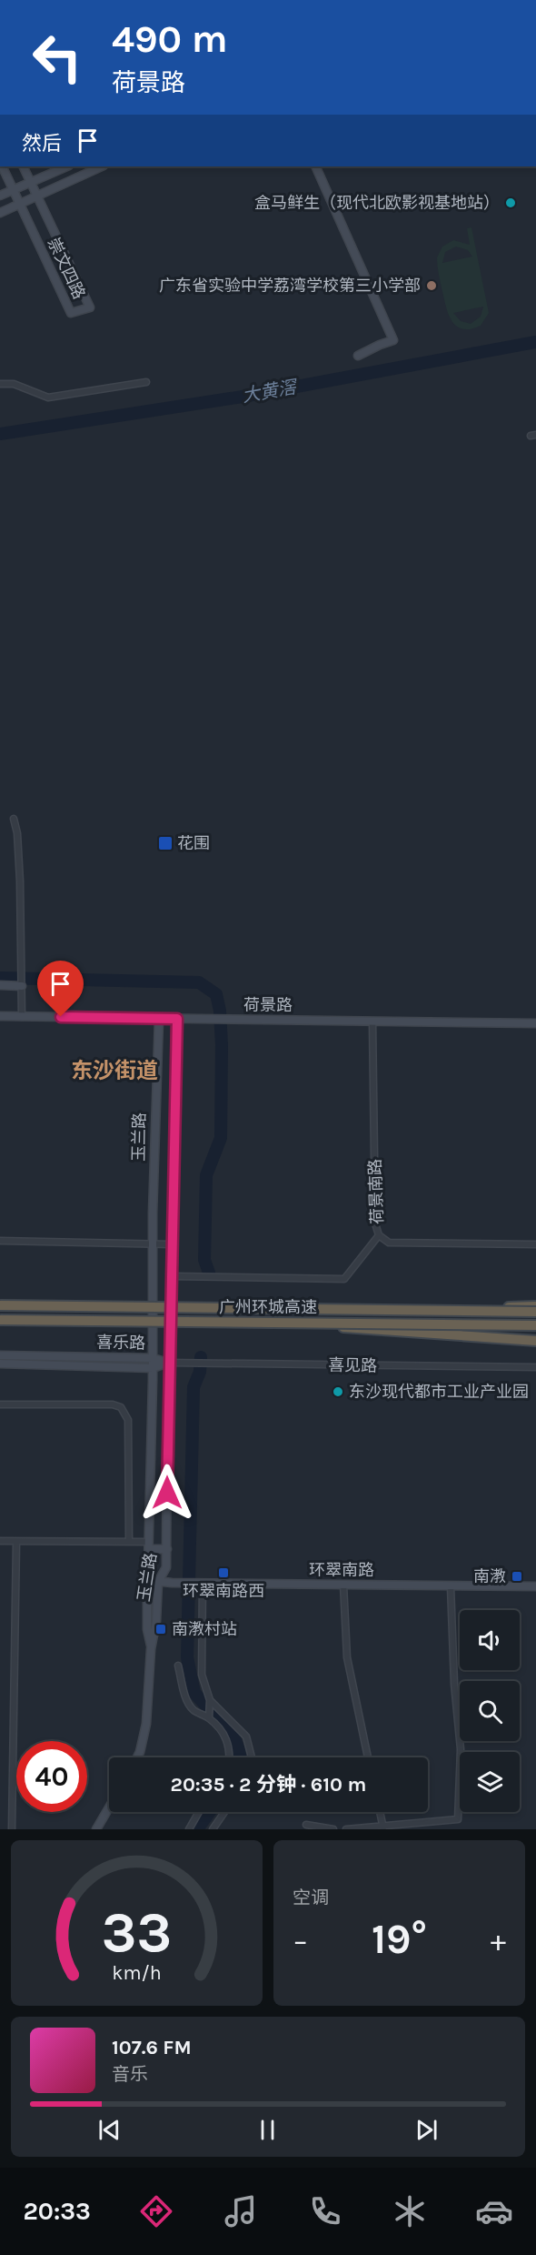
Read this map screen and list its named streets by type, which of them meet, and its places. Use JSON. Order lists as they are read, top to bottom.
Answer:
{
  "streets": {
    "highway": ["广州环城高速"],
    "street": [
      "崇文四路",
      "荷景路",
      "玉兰路",
      "荷景南路",
      "喜乐路",
      "喜见路",
      "环翠南路"
    ]
  },
  "crossings": [
    ["荷景路", "玉兰路"],
    ["荷景路", "荷景南路"],
    ["玉兰路", "喜乐路"],
    ["玉兰路", "喜见路"],
    ["玉兰路", "环翠南路"],
    ["喜乐路", "喜见路"]
  ],
  "districts": ["东沙街道"],
  "water": ["大黄滘"],
  "places": {
    "other": ["盒马鲜生（现代北欧影视基地站）", "广东省实验中学荔湾学校第三小学部", "东沙现代都市工业产业园"],
    "transit": [
      "花围",
      "环翠南路西",
      "南漖",
      "南漖村站"
    ]
  },
  "page": {
    "turn": ["490 m", "荷景路"],
    "then": "然后",
    "limit": "40",
    "trip": "20:35 · 2 分钟 · 610 m",
    "tile": "空调",
    "heat": ["−", "19°", "+"],
    "song": ["107.6 FM", "音乐"],
    "tabs": "20:33",
    "gauge": ["33", "km/h"]
  }
}
